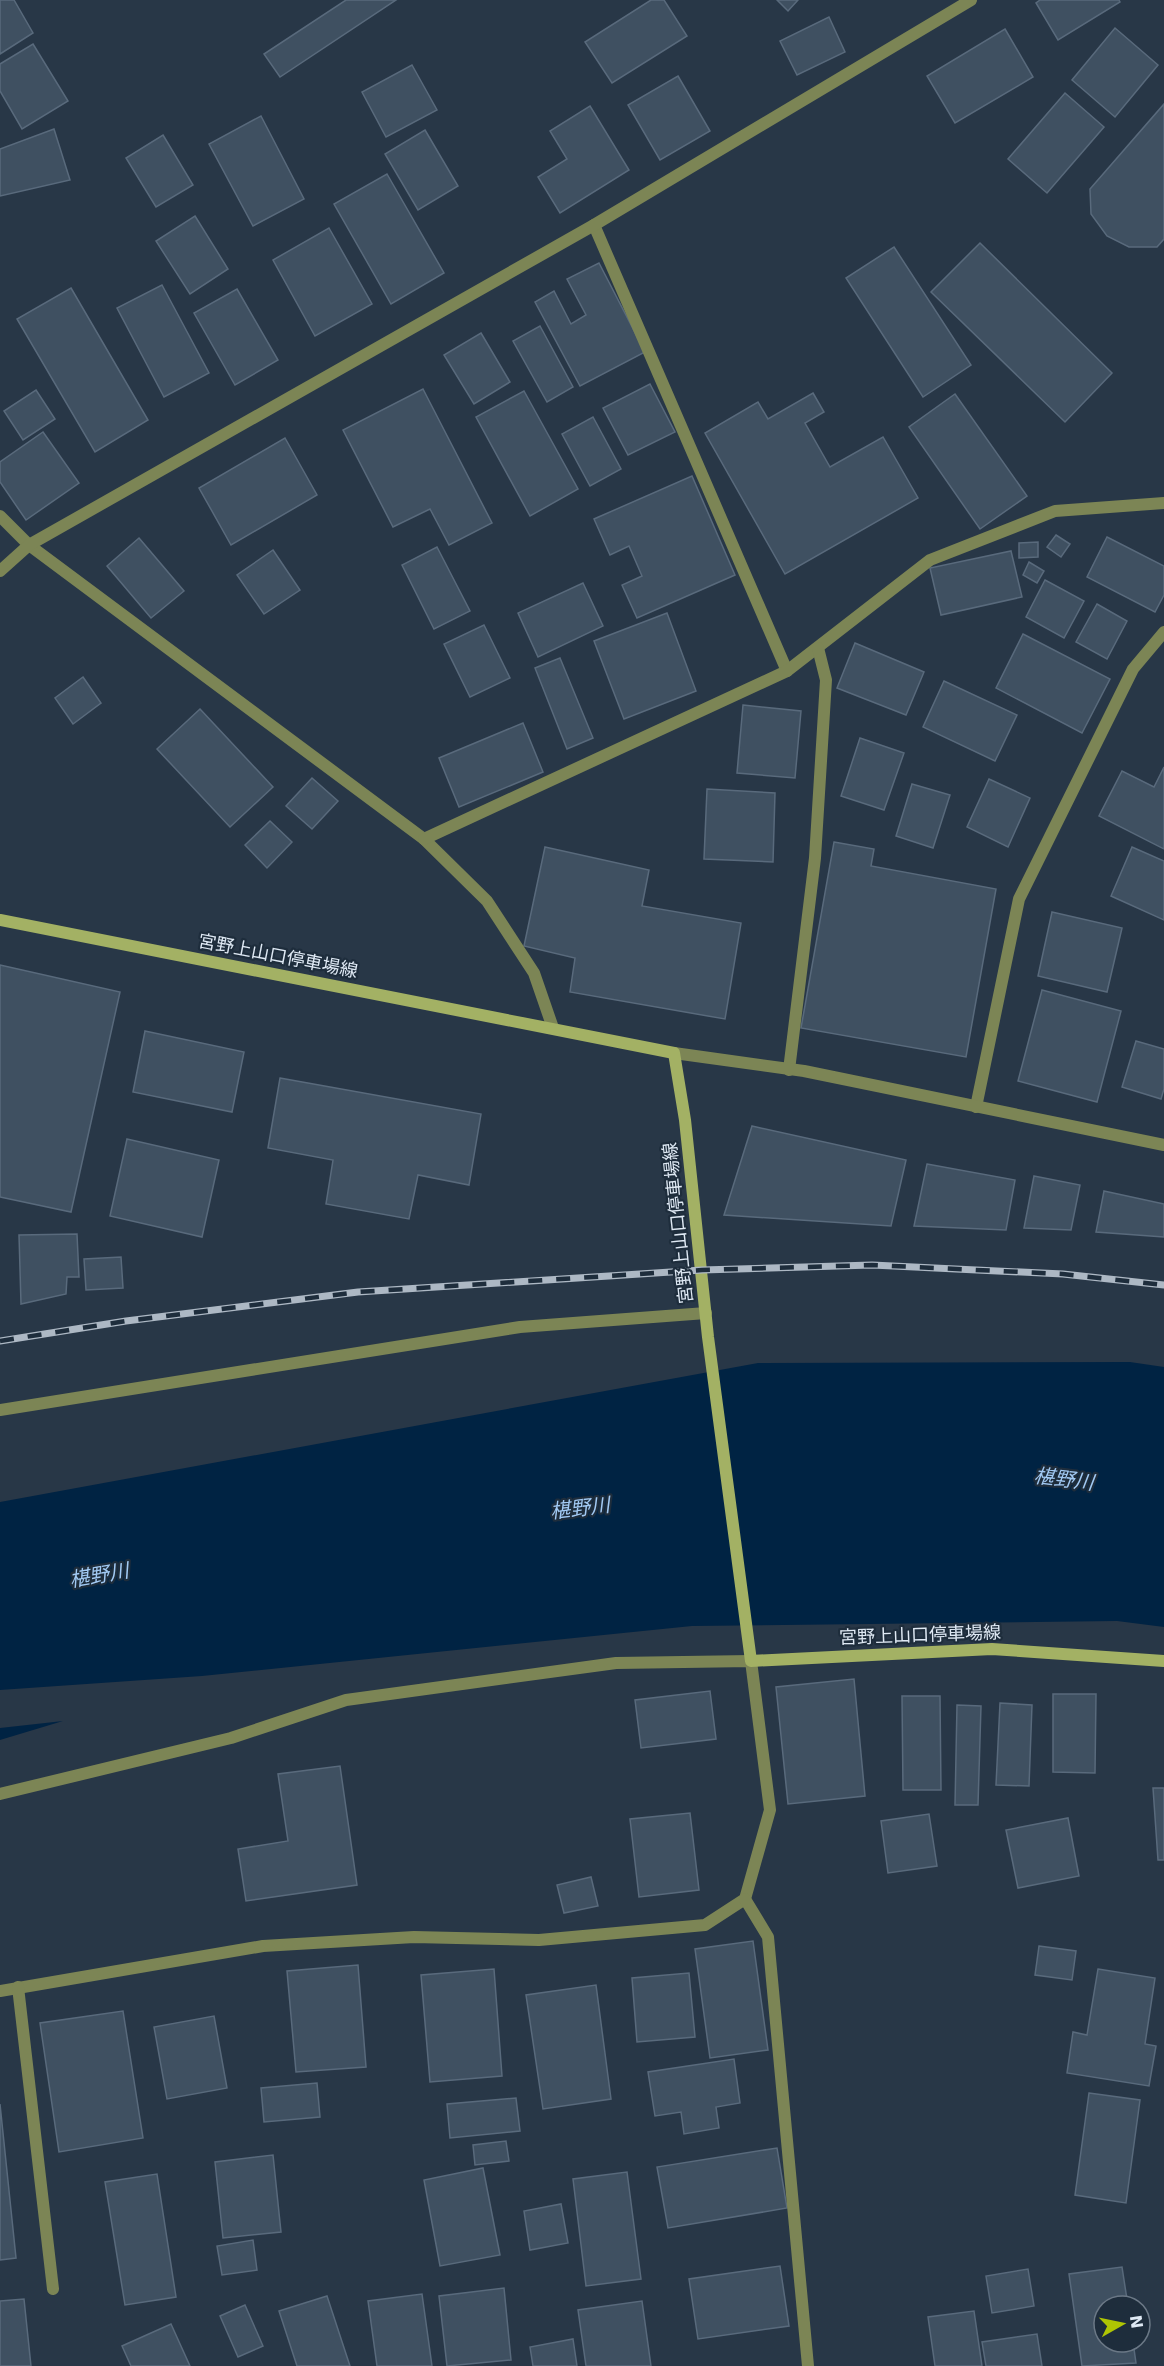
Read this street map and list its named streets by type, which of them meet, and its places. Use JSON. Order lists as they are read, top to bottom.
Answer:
{
  "streets": {
    "main road": ["宮野上山口停車場線"]
  },
  "water": ["椹野川"],
  "north": "right"
}
